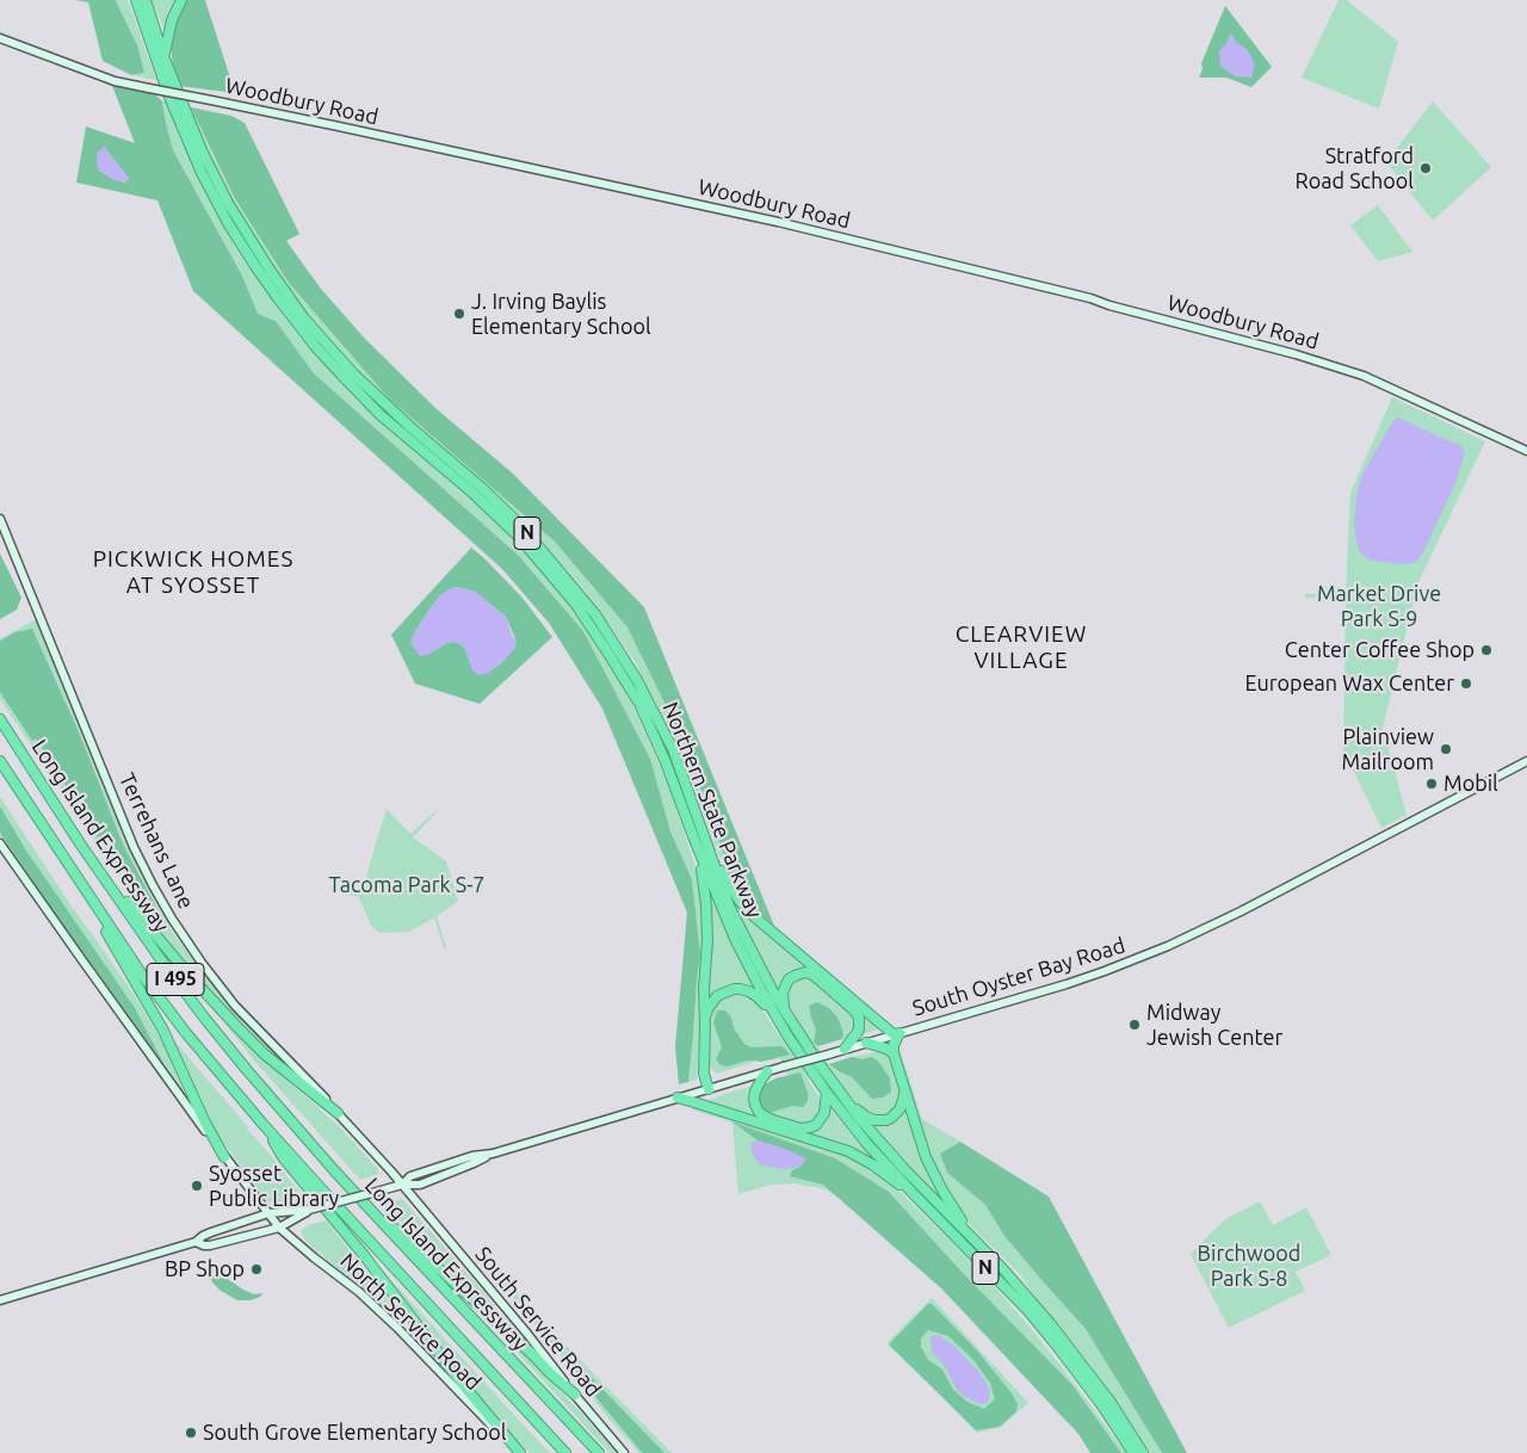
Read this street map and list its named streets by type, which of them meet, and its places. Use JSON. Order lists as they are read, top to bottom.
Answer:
{
  "streets": {
    "highway": [
      "N",
      "Northern State Parkway",
      "Long Island Expressway",
      "I 495"
    ],
    "main road": [
      "Woodbury Road",
      "Terrehans Lane",
      "South Oyster Bay Road",
      "North Service Road",
      "South Service Road"
    ]
  },
  "crossings": [
    ["Terrehans Lane", "South Oyster Bay Road"],
    ["Terrehans Lane", "South Service Road"],
    ["South Oyster Bay Road", "North Service Road"],
    ["South Oyster Bay Road", "South Service Road"]
  ],
  "districts": ["PICKWICK HOMES AT SYOSSET", "CLEARVIEW VILLAGE"],
  "parks": ["Market Drive Park S-9", "Tacoma Park S-7", "Birchwood Park S-8"],
  "places": [
    "Stratford Road School",
    "J. Irving Baylis Elementary School",
    "Center Coffee Shop",
    "European Wax Center",
    "Plainview Mailroom",
    "Mobil",
    "Midway Jewish Center",
    "Syosset Public Library",
    "BP Shop",
    "South Grove Elementary School"
  ]
}
